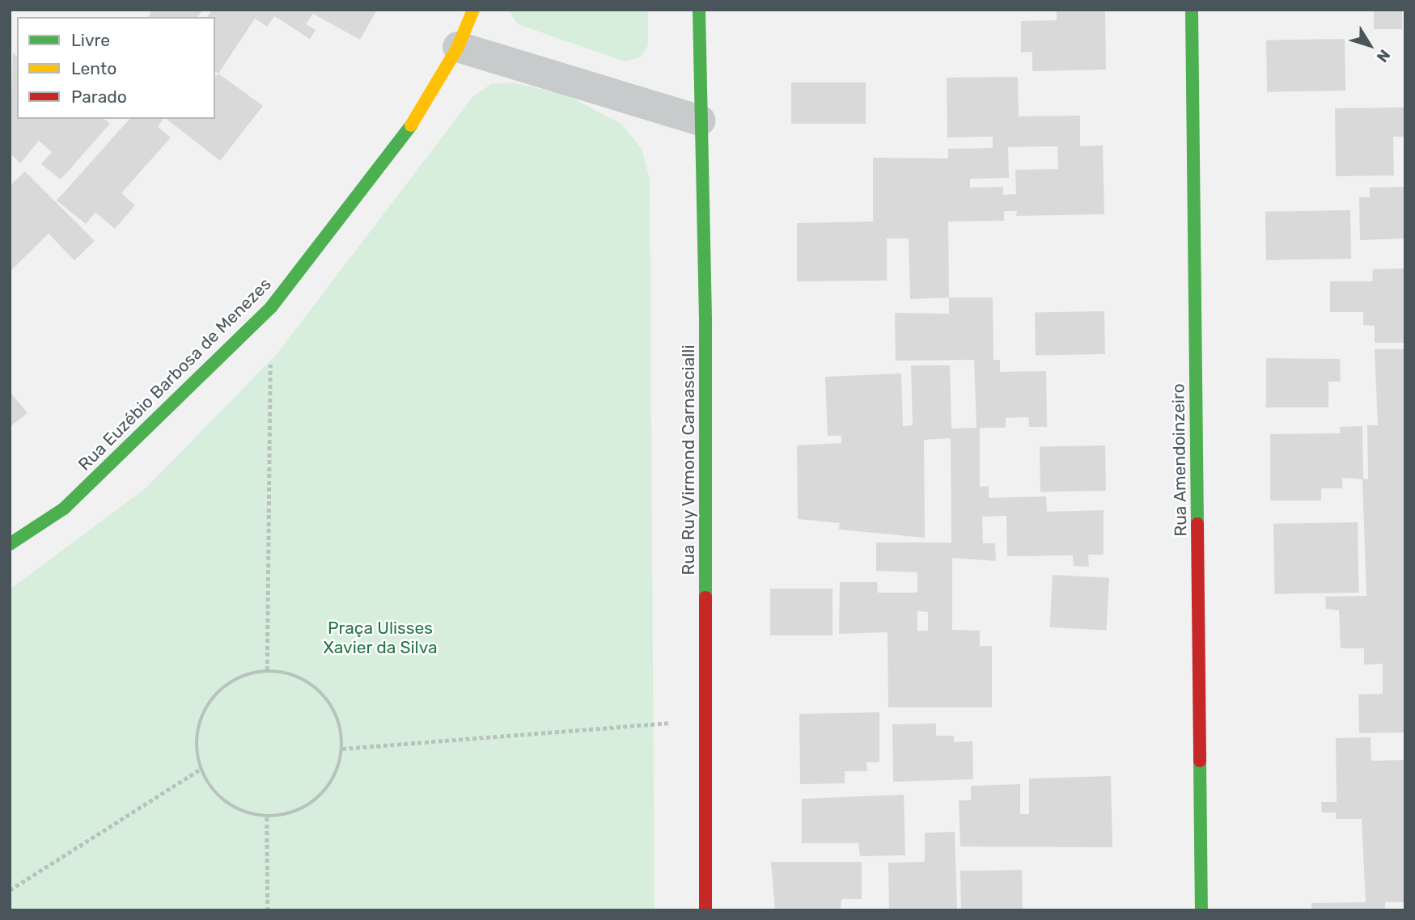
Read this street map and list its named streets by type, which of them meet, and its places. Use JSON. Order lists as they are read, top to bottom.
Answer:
{
  "streets": {
    "street": ["Rua Euzébio Barbosa de Menezes", "Rua Ruy Virmond Carnascialli", "Rua Amendoinzeiro"]
  },
  "parks": ["Praça Ulisses Xavier da Silva"],
  "legend": ["Livre", "Lento", "Parado"],
  "north": "bottom right"
}
